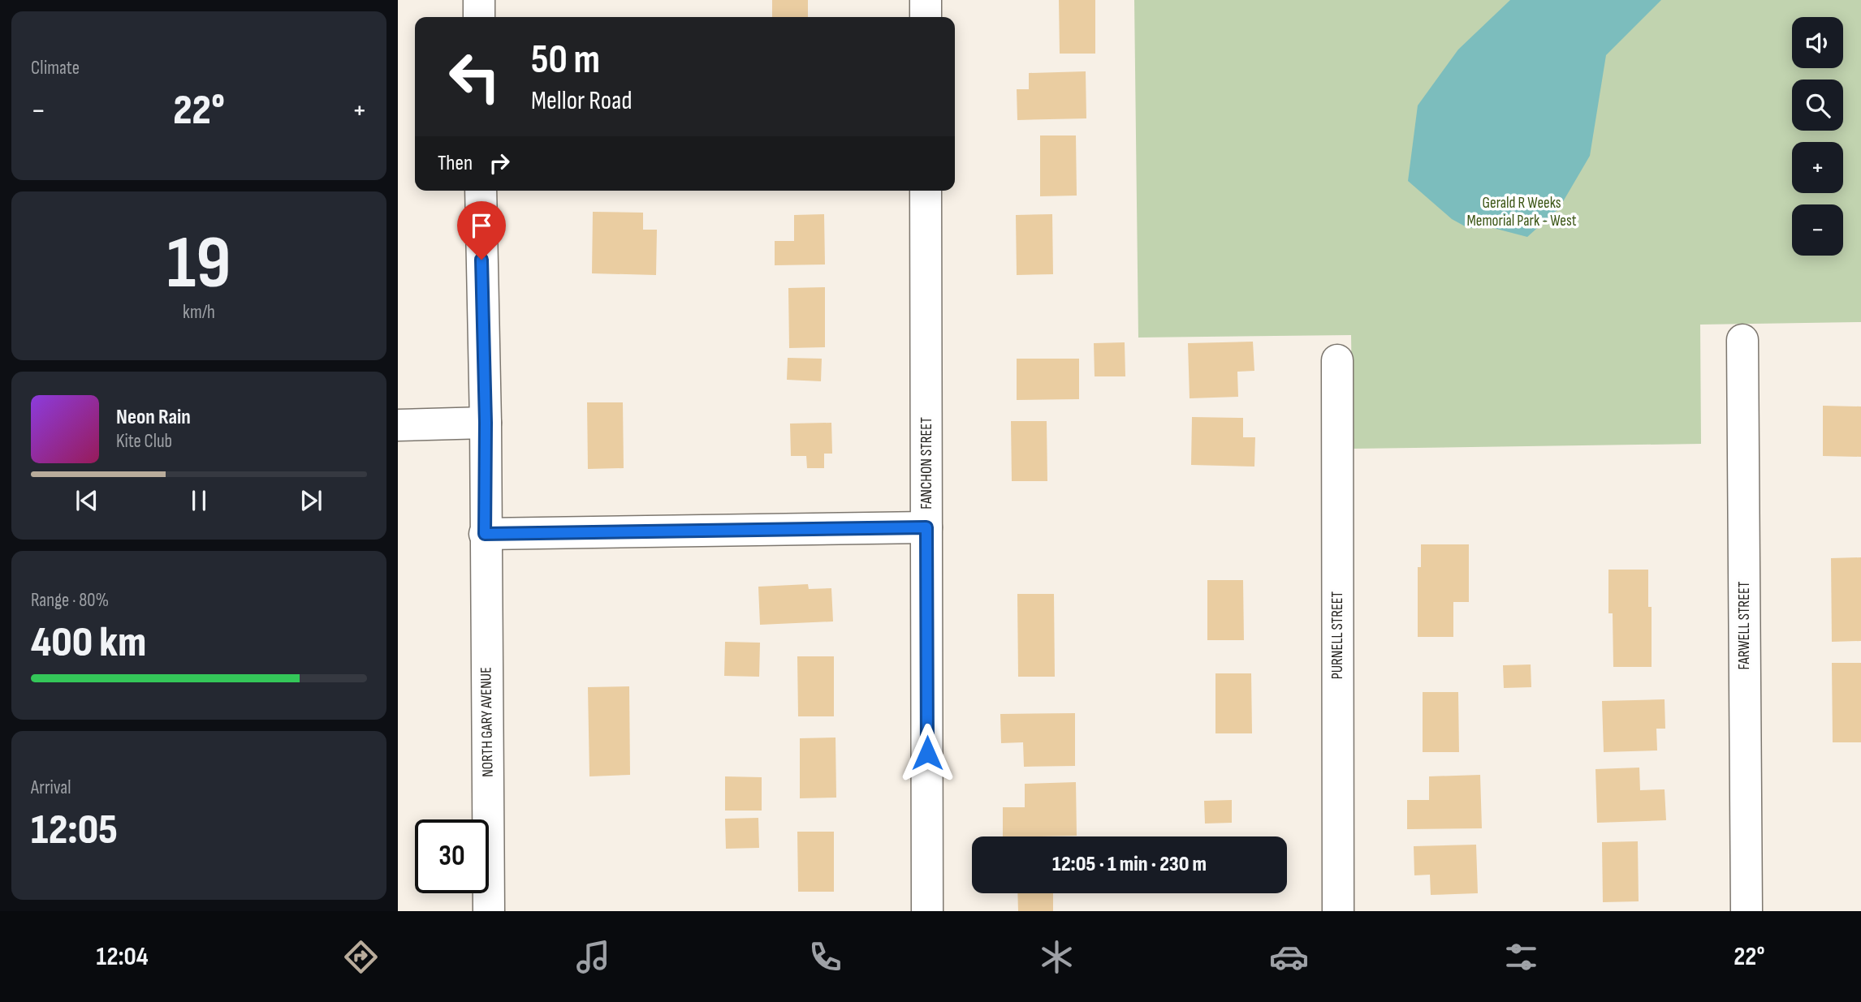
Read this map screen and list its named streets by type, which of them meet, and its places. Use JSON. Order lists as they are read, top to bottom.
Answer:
{
  "streets": {
    "street": [
      "FANCHON STREET",
      "FARWELL STREET",
      "PURNELL STREET",
      "NORTH GARY AVENUE"
    ]
  },
  "parks": ["Gerald R Weeks Memorial Park - West"],
  "page": {
    "tile": [
      "Climate",
      ["19", "km/h"],
      ["Range · 80%", "400 km"],
      ["Arrival", "12:05"]
    ],
    "map_buttons": ["+", "−"],
    "turn": ["50 m", "Mellor Road"],
    "heat": ["−", "22°", "+"],
    "then": "Then",
    "song": ["Neon Rain", "Kite Club"],
    "limit": "30",
    "trip": "12:05 · 1 min · 230 m",
    "tabs": ["12:04", "22°"]
  }
}
